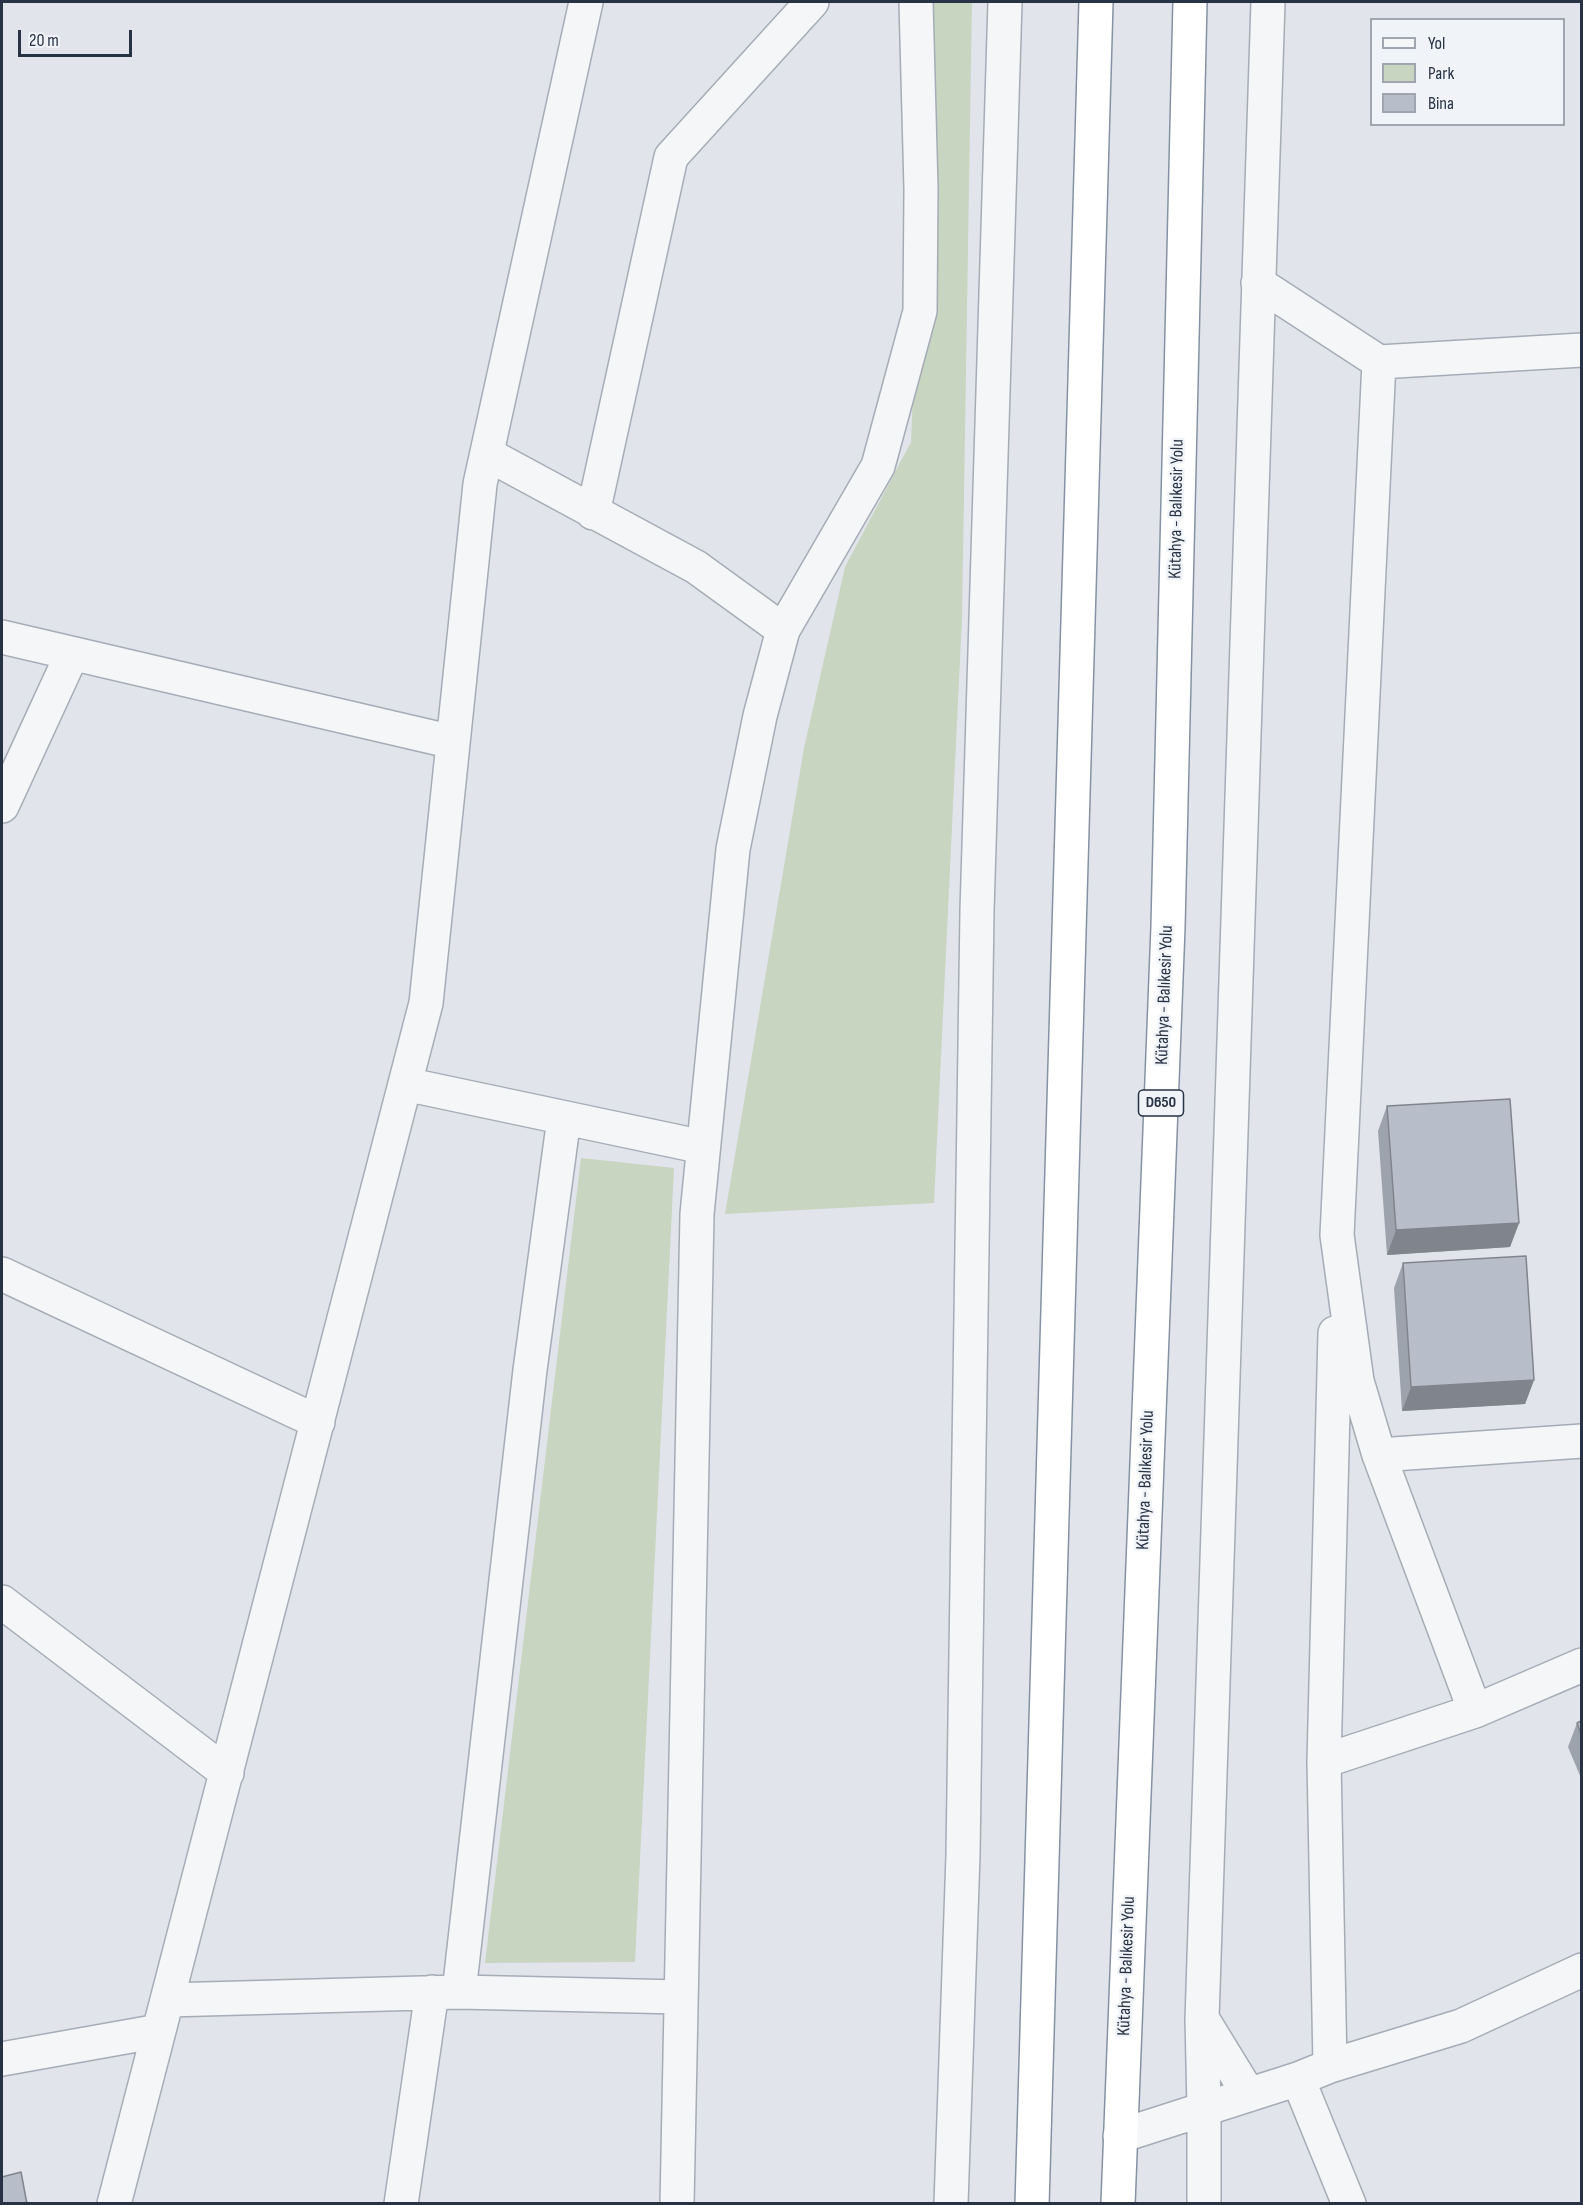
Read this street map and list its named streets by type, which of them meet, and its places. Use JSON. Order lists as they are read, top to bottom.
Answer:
{
  "streets": {
    "highway": ["Kütahya - Balıkesir Yolu", "D650"]
  },
  "legend": ["Yol", "Park", "Bina"],
  "scale_bar": "20 m"
}
